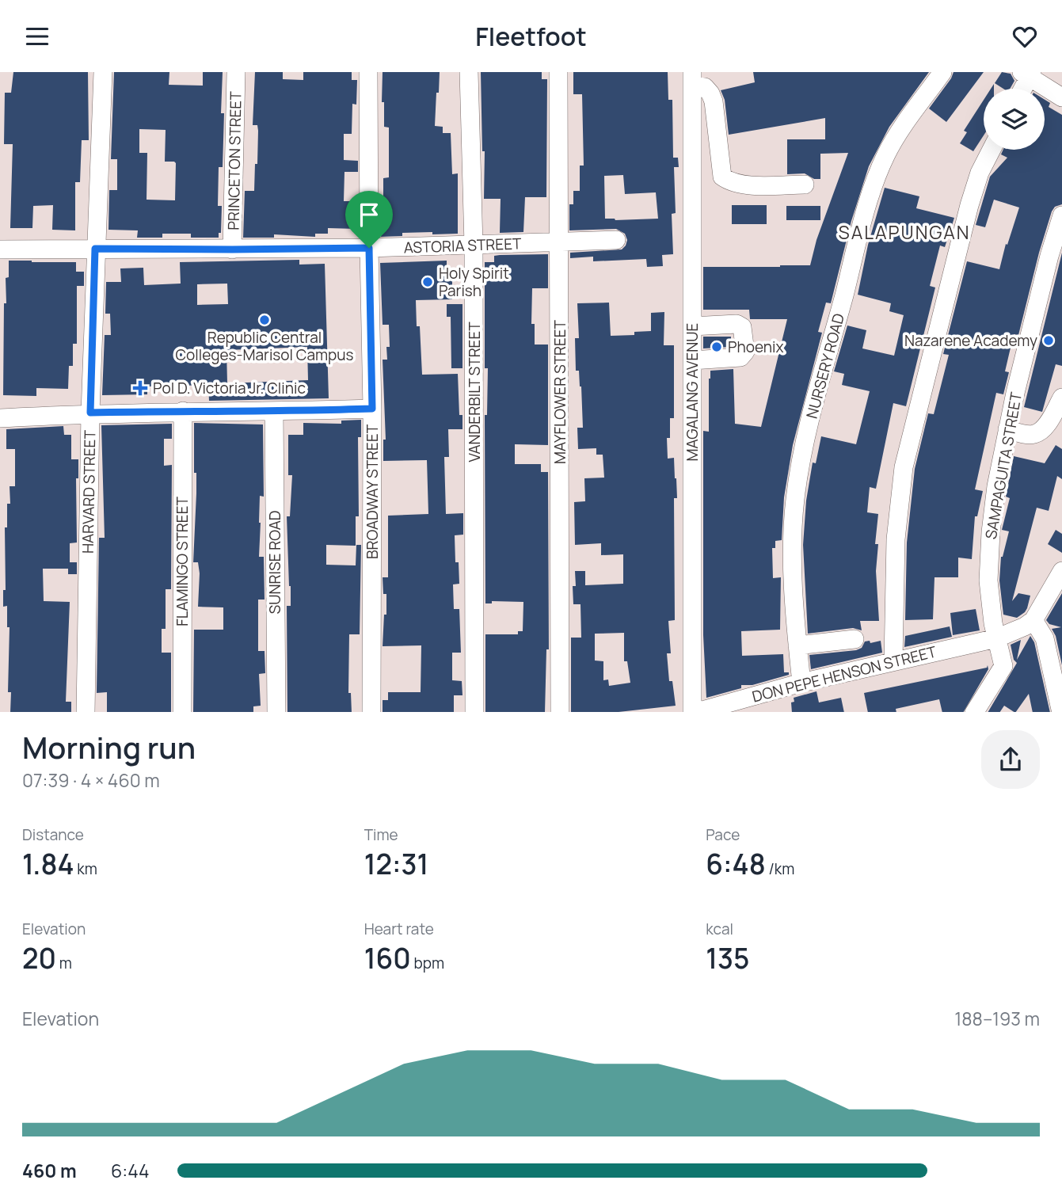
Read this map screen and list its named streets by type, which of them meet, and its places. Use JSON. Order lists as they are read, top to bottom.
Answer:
{
  "streets": {
    "street": [
      "PRINCETON STREET",
      "ASTORIA STREET",
      "NURSERY ROAD",
      "VANDERBILT STREET",
      "MAYFLOWER STREET",
      "MAGALANG AVENUE",
      "SAMPAGUITA STREET",
      "HARVARD STREET",
      "BROADWAY STREET",
      "FLAMINGO STREET",
      "SUNRISE ROAD",
      "DON PEPE HENSON STREET"
    ]
  },
  "crossings": [
    ["PRINCETON STREET", "ASTORIA STREET"],
    ["ASTORIA STREET", "VANDERBILT STREET"],
    ["ASTORIA STREET", "MAYFLOWER STREET"],
    ["ASTORIA STREET", "HARVARD STREET"],
    ["ASTORIA STREET", "BROADWAY STREET"],
    ["NURSERY ROAD", "DON PEPE HENSON STREET"],
    ["MAGALANG AVENUE", "DON PEPE HENSON STREET"],
    ["SAMPAGUITA STREET", "DON PEPE HENSON STREET"]
  ],
  "districts": ["SALAPUNGAN"],
  "places": {
    "other": [
      "Holy Spirit Parish",
      "Republic Central Colleges-Marisol Campus",
      "Nazarene Academy",
      "Phoenix"
    ],
    "health": ["Pol D. Victoria Jr. Clinic"]
  },
  "page": {
    "header": "Fleetfoot",
    "heading": ["Morning run", "07:39 · 4 × 460 m"],
    "stats": [
      ["Distance", "1.84 km"],
      ["Time", "12:31"],
      ["Pace", "6:48 /km"],
      ["Elevation", "20 m"],
      ["Heart rate", "160 bpm"],
      ["kcal", "135"]
    ],
    "chart": ["Elevation", "188–193 m"],
    "list": [
      {
        "name": "460 m",
        "note": "6:44"
      }
    ]
  }
}
